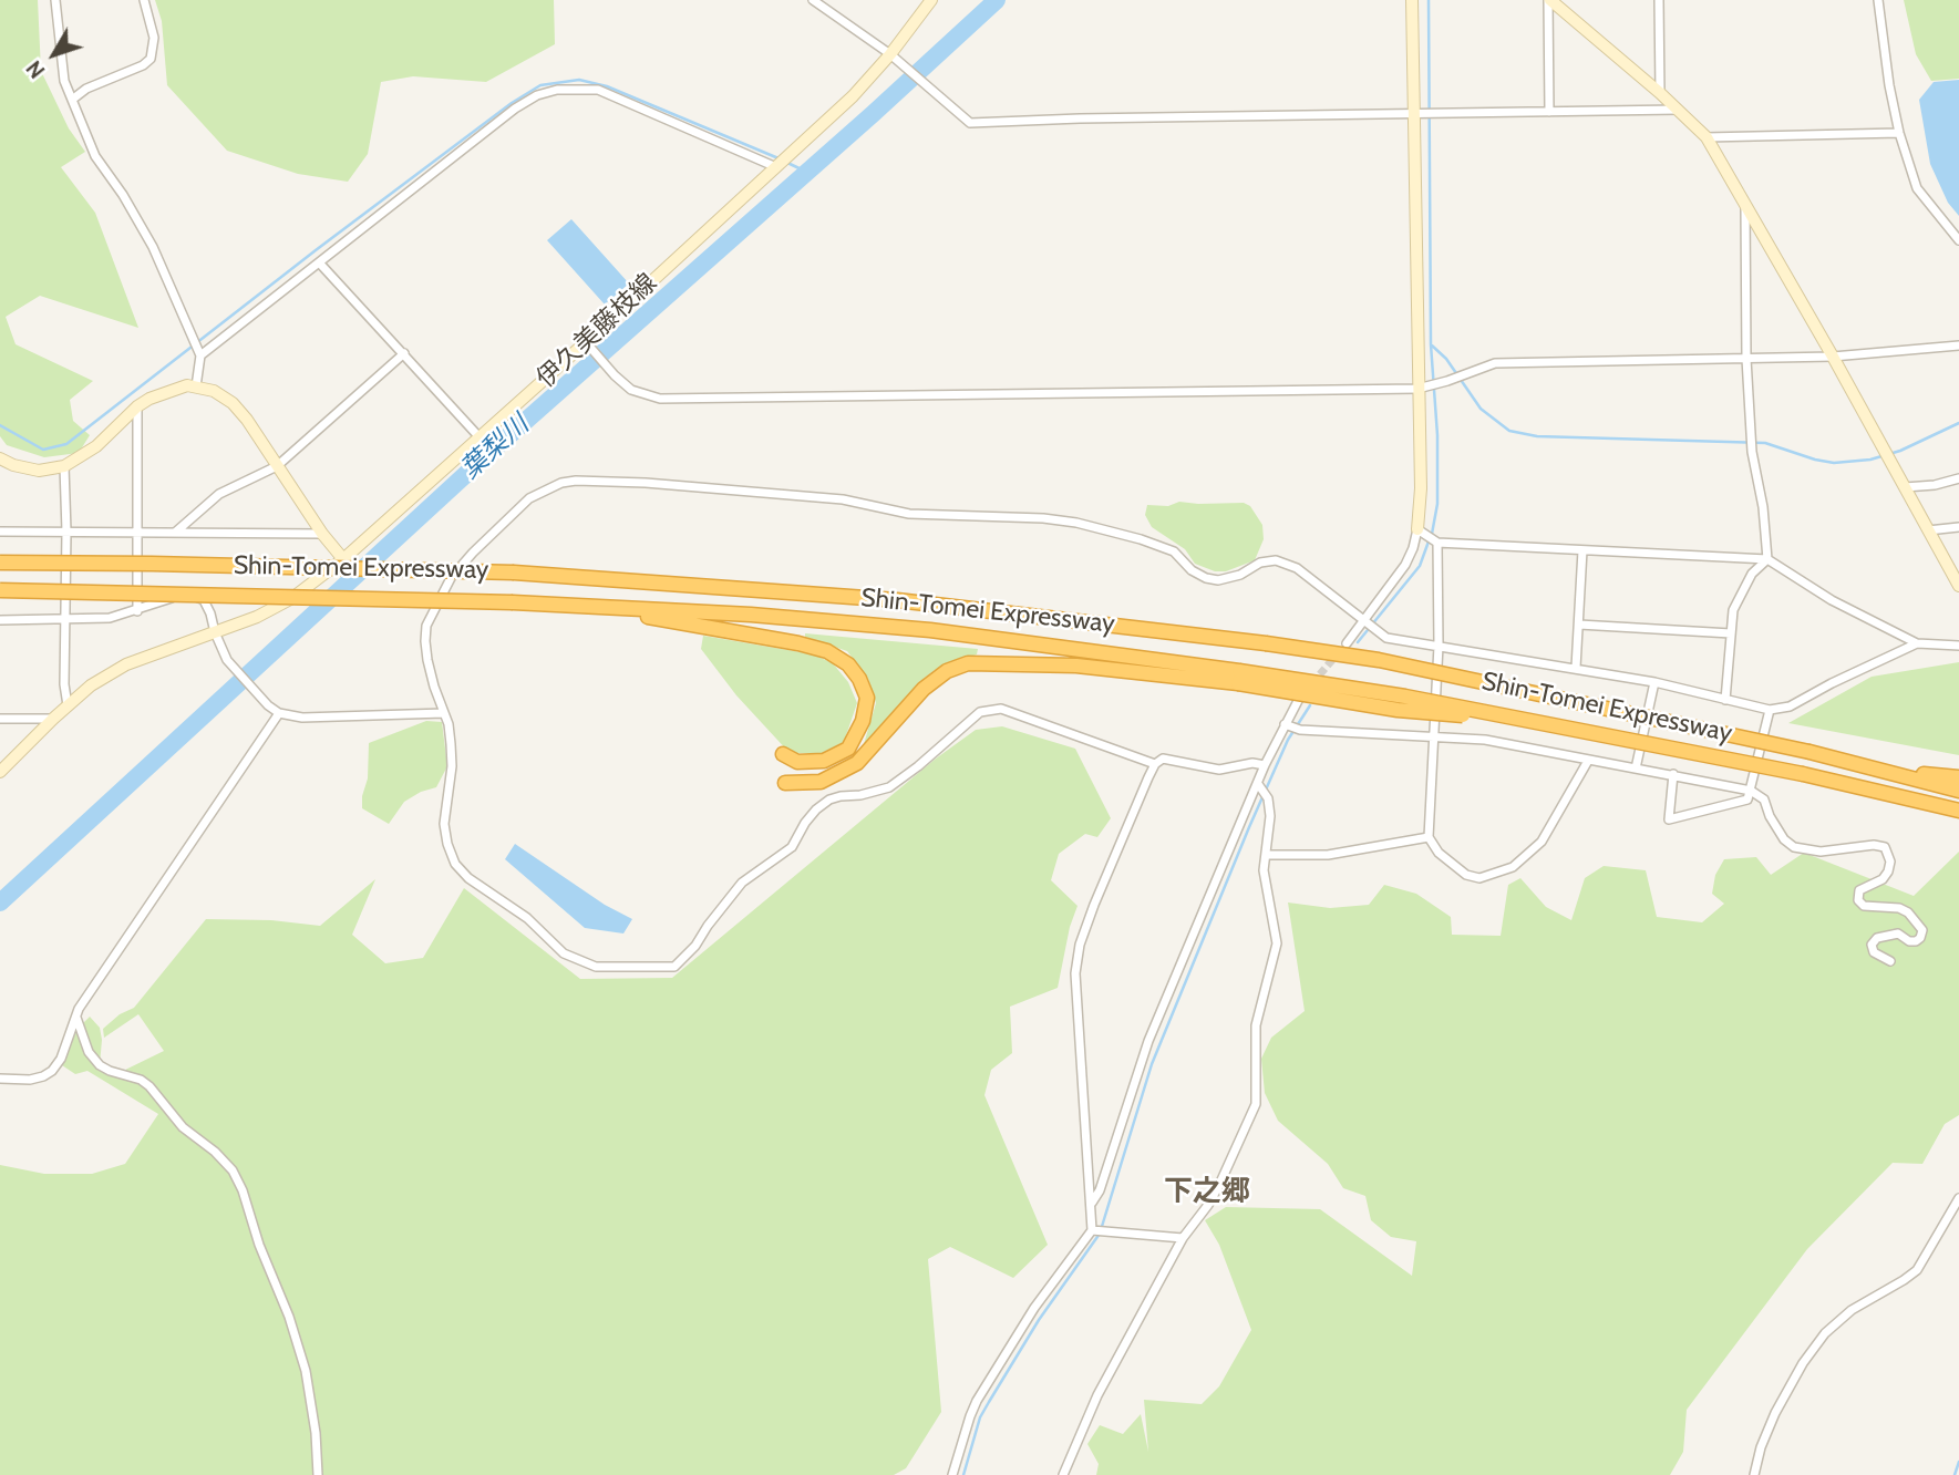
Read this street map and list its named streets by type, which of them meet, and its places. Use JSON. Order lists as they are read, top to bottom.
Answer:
{
  "streets": {
    "highway": ["Shin-Tomei Expressway"],
    "street": ["伊久美藤枝線"]
  },
  "districts": ["下之郷"],
  "water": ["葉梨川"],
  "north": "bottom left"
}
